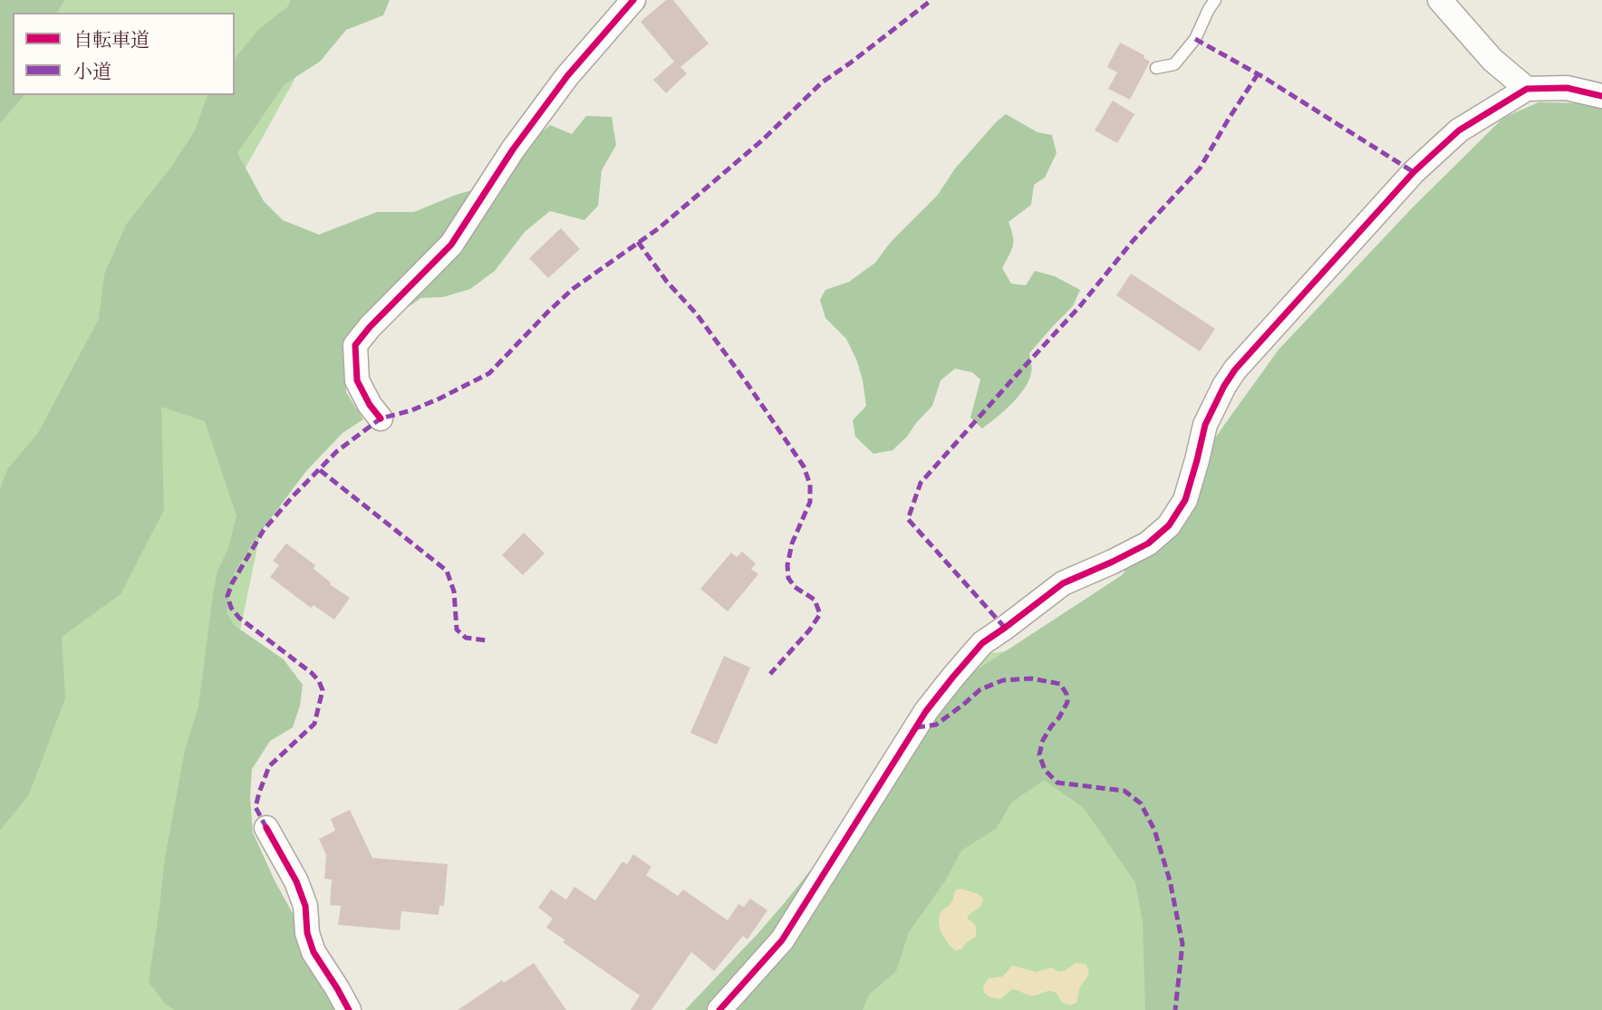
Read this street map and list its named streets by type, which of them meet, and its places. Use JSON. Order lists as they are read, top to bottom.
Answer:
{
  "legend": ["自転車道", "小道"]
}
